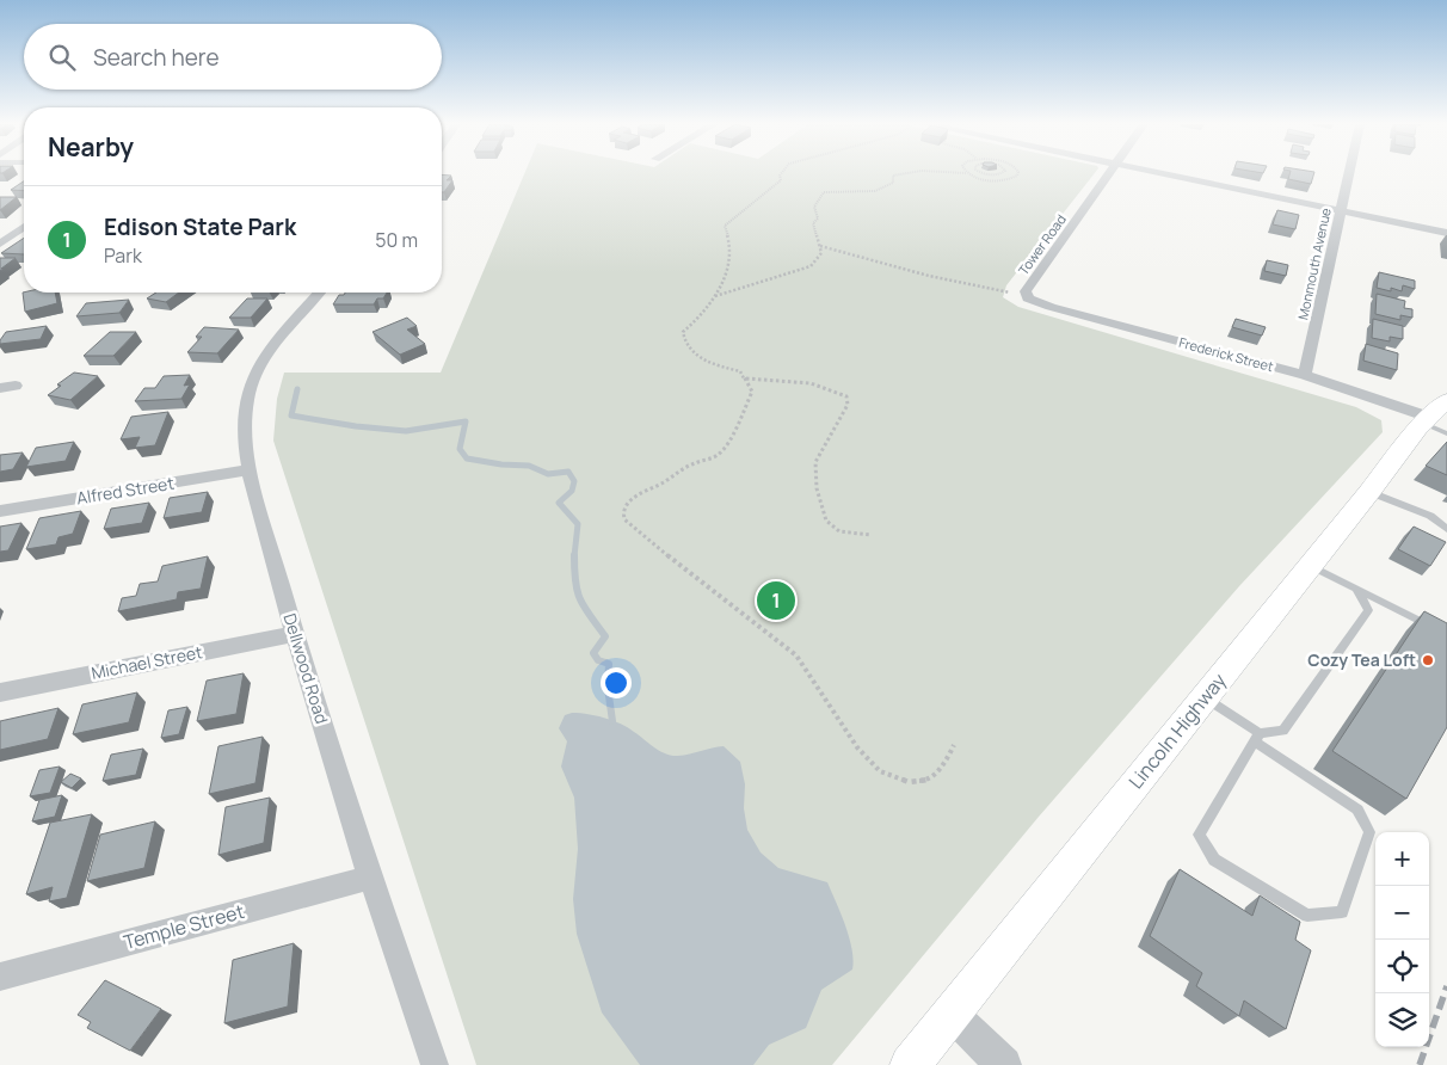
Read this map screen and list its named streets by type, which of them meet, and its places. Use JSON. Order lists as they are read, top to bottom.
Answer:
{
  "streets": {
    "main road": ["Lincoln Highway"],
    "street": [
      "Tower Road",
      "Monmouth Avenue",
      "Frederick Street",
      "Alfred Street",
      "Michael Street",
      "Dellwood Road",
      "Temple Street"
    ]
  },
  "crossings": [
    ["Tower Road", "Frederick Street"],
    ["Monmouth Avenue", "Frederick Street"],
    ["Frederick Street", "Lincoln Highway"],
    ["Alfred Street", "Dellwood Road"],
    ["Michael Street", "Dellwood Road"],
    ["Dellwood Road", "Temple Street"]
  ],
  "places": ["Cozy Tea Loft"],
  "page": {
    "search": "Search here",
    "heading": "Nearby",
    "list": [
      {
        "mark": "1",
        "name": "Edison State Park",
        "note": "Park",
        "value": "50 m"
      }
    ],
    "pins": "1",
    "map_buttons": ["+", "−"]
  }
}
